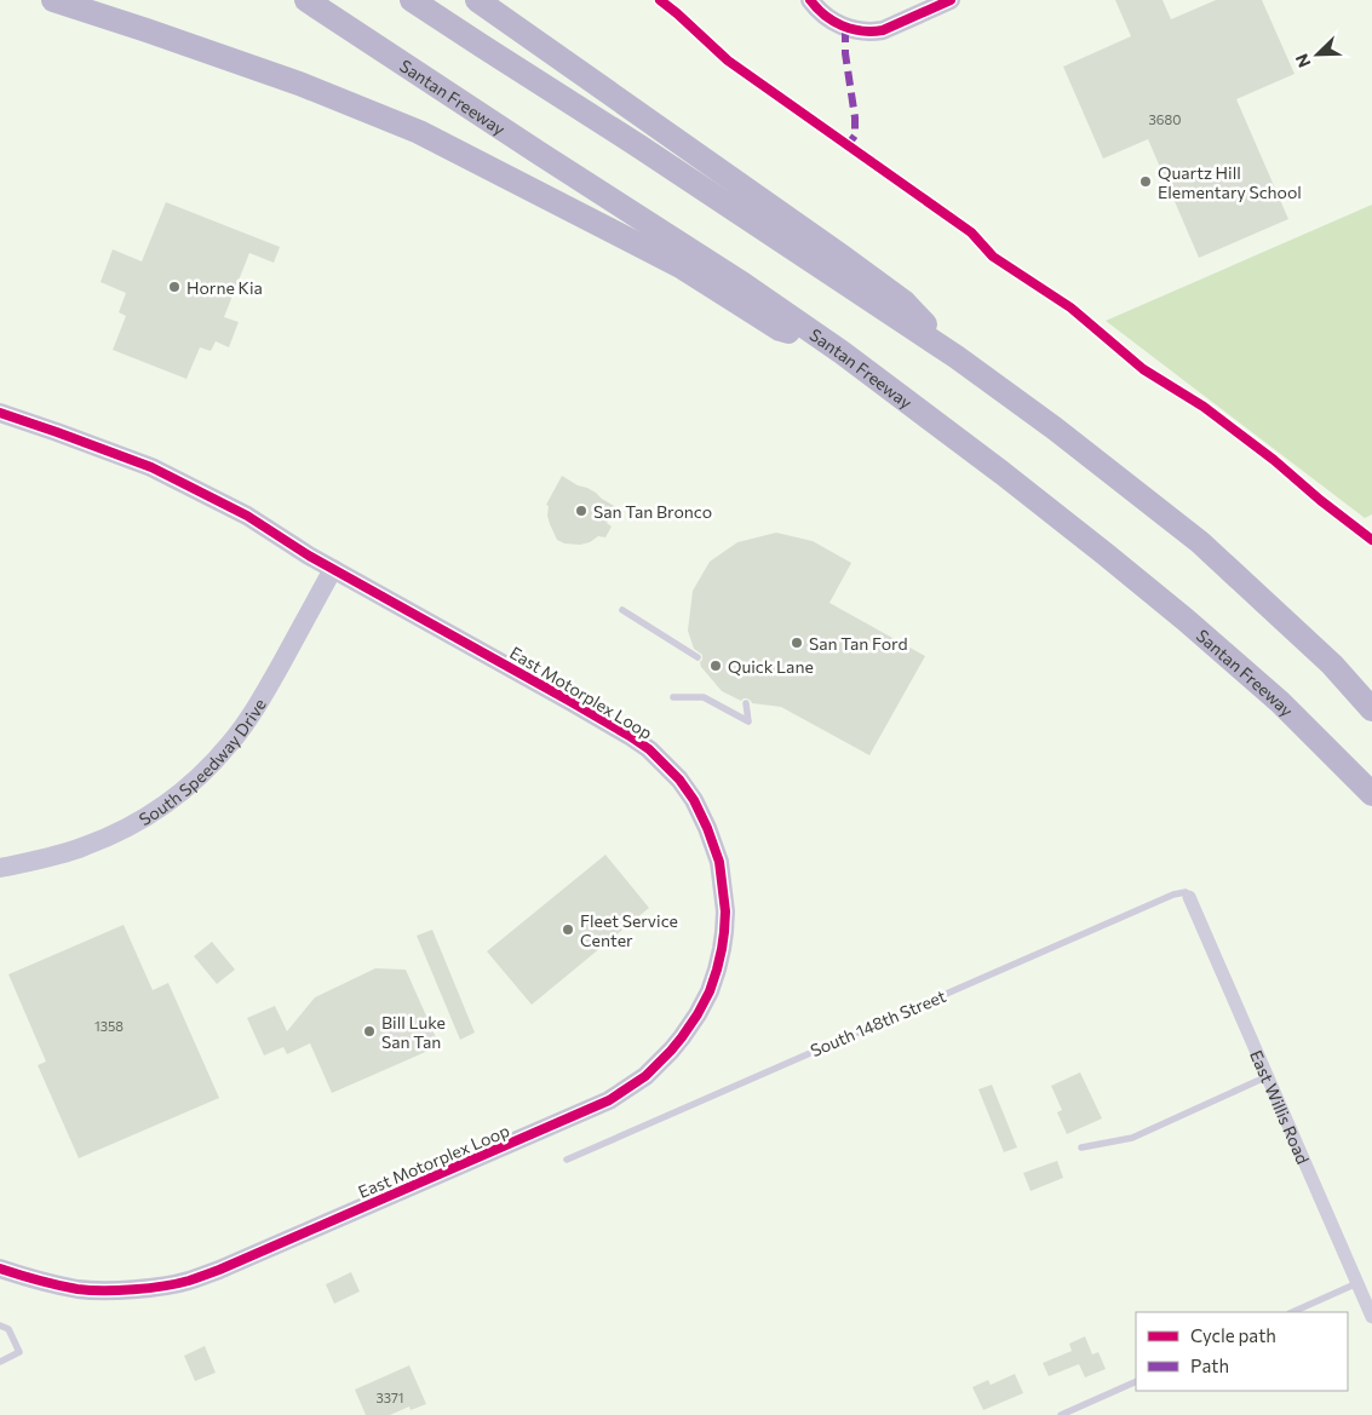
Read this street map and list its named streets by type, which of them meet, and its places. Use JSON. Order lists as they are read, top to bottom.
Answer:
{
  "streets": {
    "highway": ["Santan Freeway"],
    "street": ["East Motorplex Loop", "South Speedway Drive", "East Willis Road"],
    "lane": ["South 148th Street"]
  },
  "crossings": [
    ["East Motorplex Loop", "South Speedway Drive"],
    ["South 148th Street", "East Willis Road"]
  ],
  "places": [
    "Quartz Hill Elementary School",
    "Horne Kia",
    "San Tan Bronco",
    "San Tan Ford",
    "Quick Lane",
    "Fleet Service Center",
    "Bill Luke San Tan"
  ],
  "house_numbers": ["3680", "1358", "3371"],
  "legend": ["Cycle path", "Path"],
  "north": "bottom left"
}
